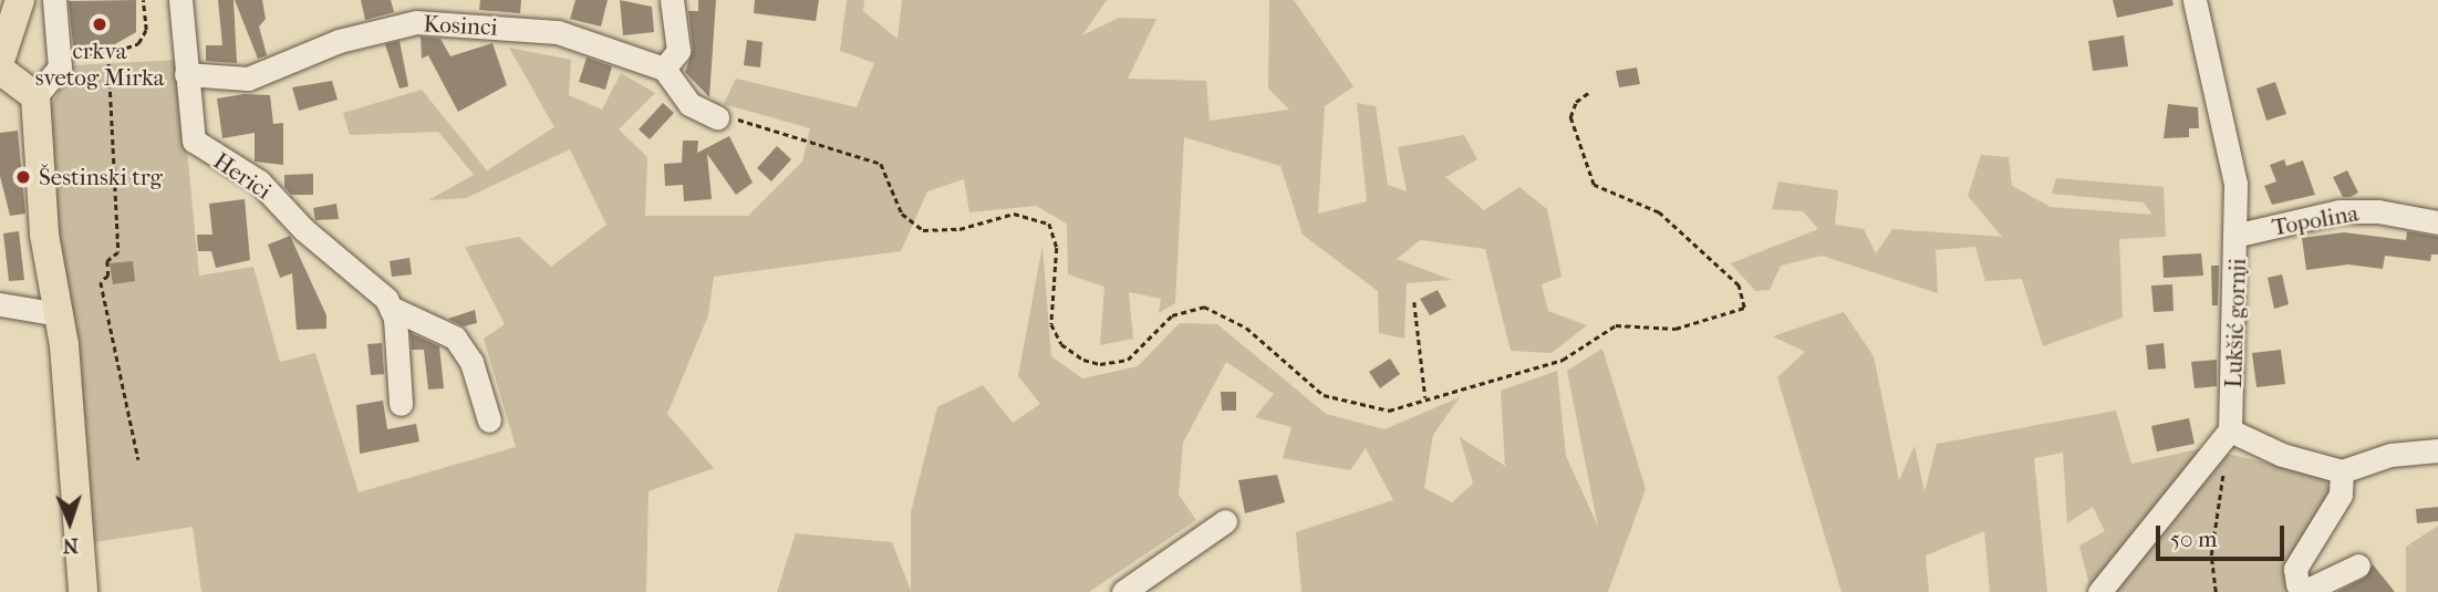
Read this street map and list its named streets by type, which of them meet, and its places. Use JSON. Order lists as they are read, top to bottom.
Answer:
{
  "streets": {
    "street": [
      "Kosinci",
      "Herici",
      "Topolina",
      "Lukšić gornji"
    ]
  },
  "crossings": [
    ["Kosinci", "Herici"],
    ["Topolina", "Lukšić gornji"]
  ],
  "places": ["crkva svetog Mirka", "Šestinski trg"],
  "scale_bar": "50 m",
  "north": "bottom"
}
